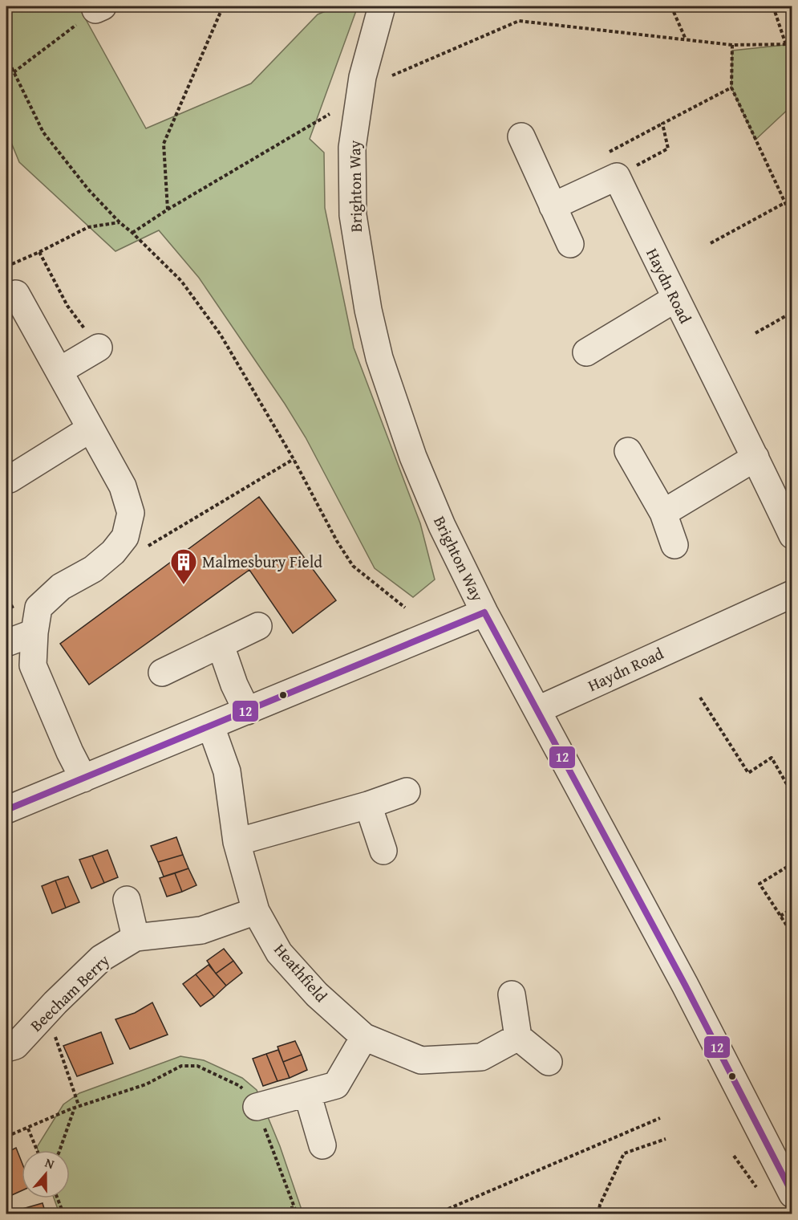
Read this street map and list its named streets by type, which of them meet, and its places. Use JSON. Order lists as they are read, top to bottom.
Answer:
{
  "streets": {
    "street": [
      "Brighton Way",
      "Haydn Road",
      "Heathfield",
      "Beecham Berry"
    ]
  },
  "crossings": [
    ["Brighton Way", "Haydn Road"],
    ["Heathfield", "Beecham Berry"]
  ],
  "places": {
    "building": ["Malmesbury Field"]
  },
  "lines": ["transit line 12"],
  "north": "top"
}
